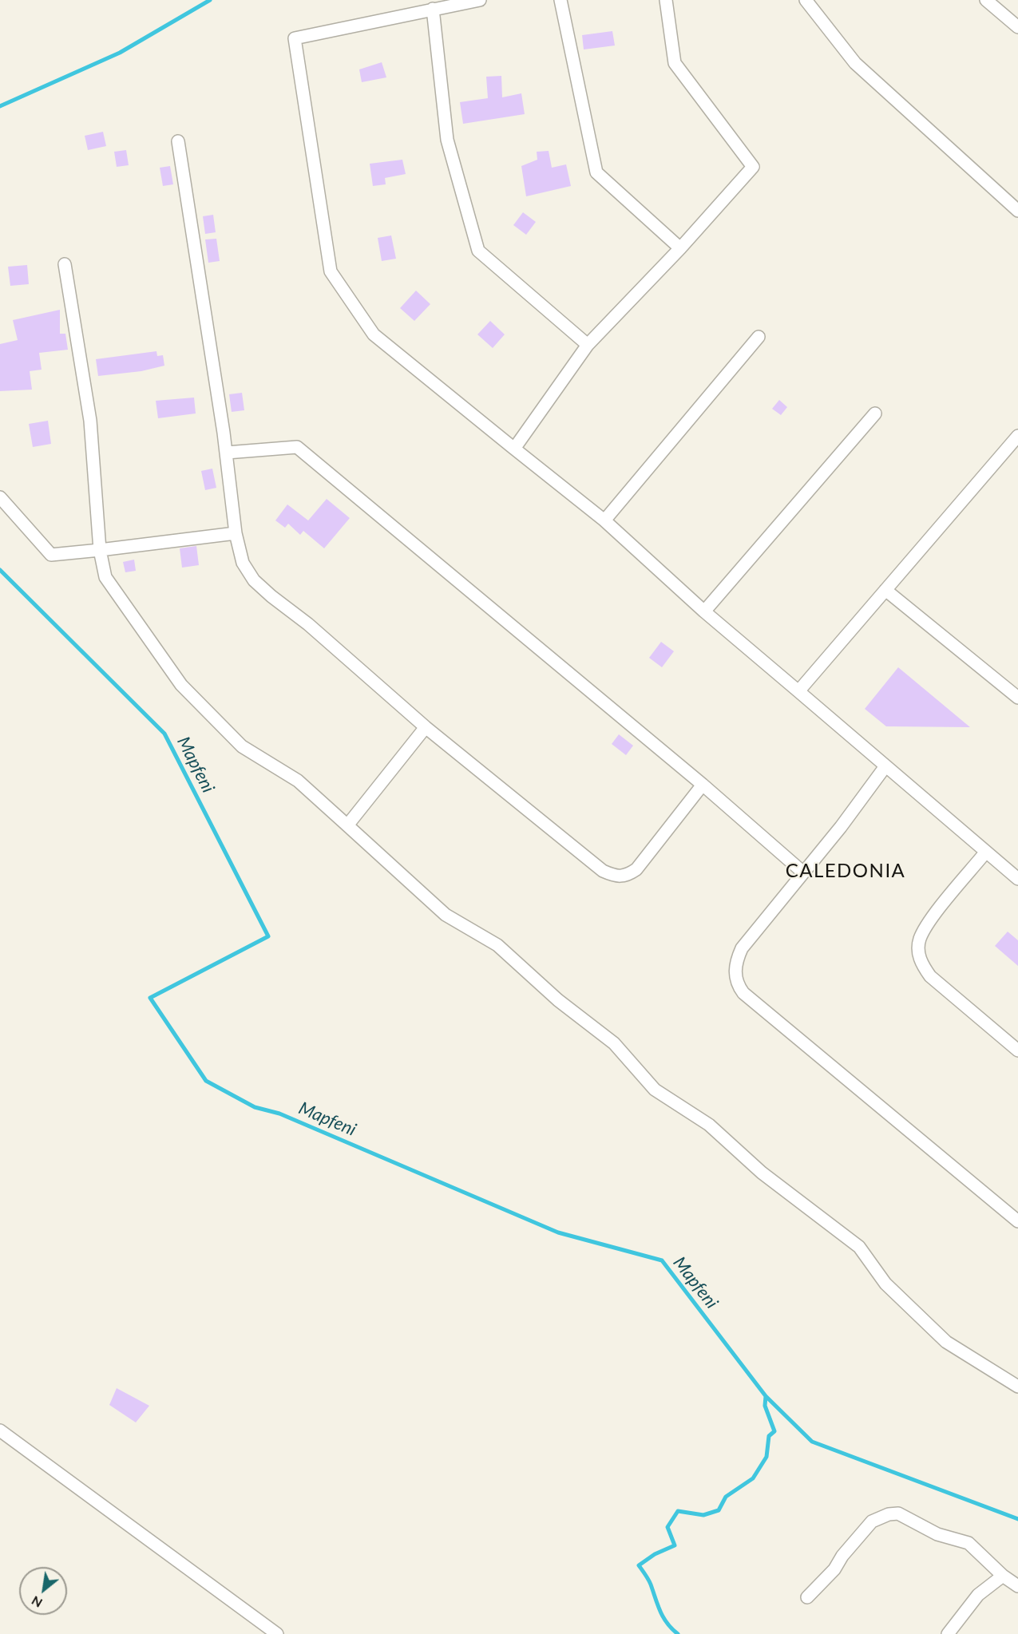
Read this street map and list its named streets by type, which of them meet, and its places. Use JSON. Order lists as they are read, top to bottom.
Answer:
{
  "districts": ["CALEDONIA"],
  "water": ["Mapfeni"],
  "north": "bottom left"
}
